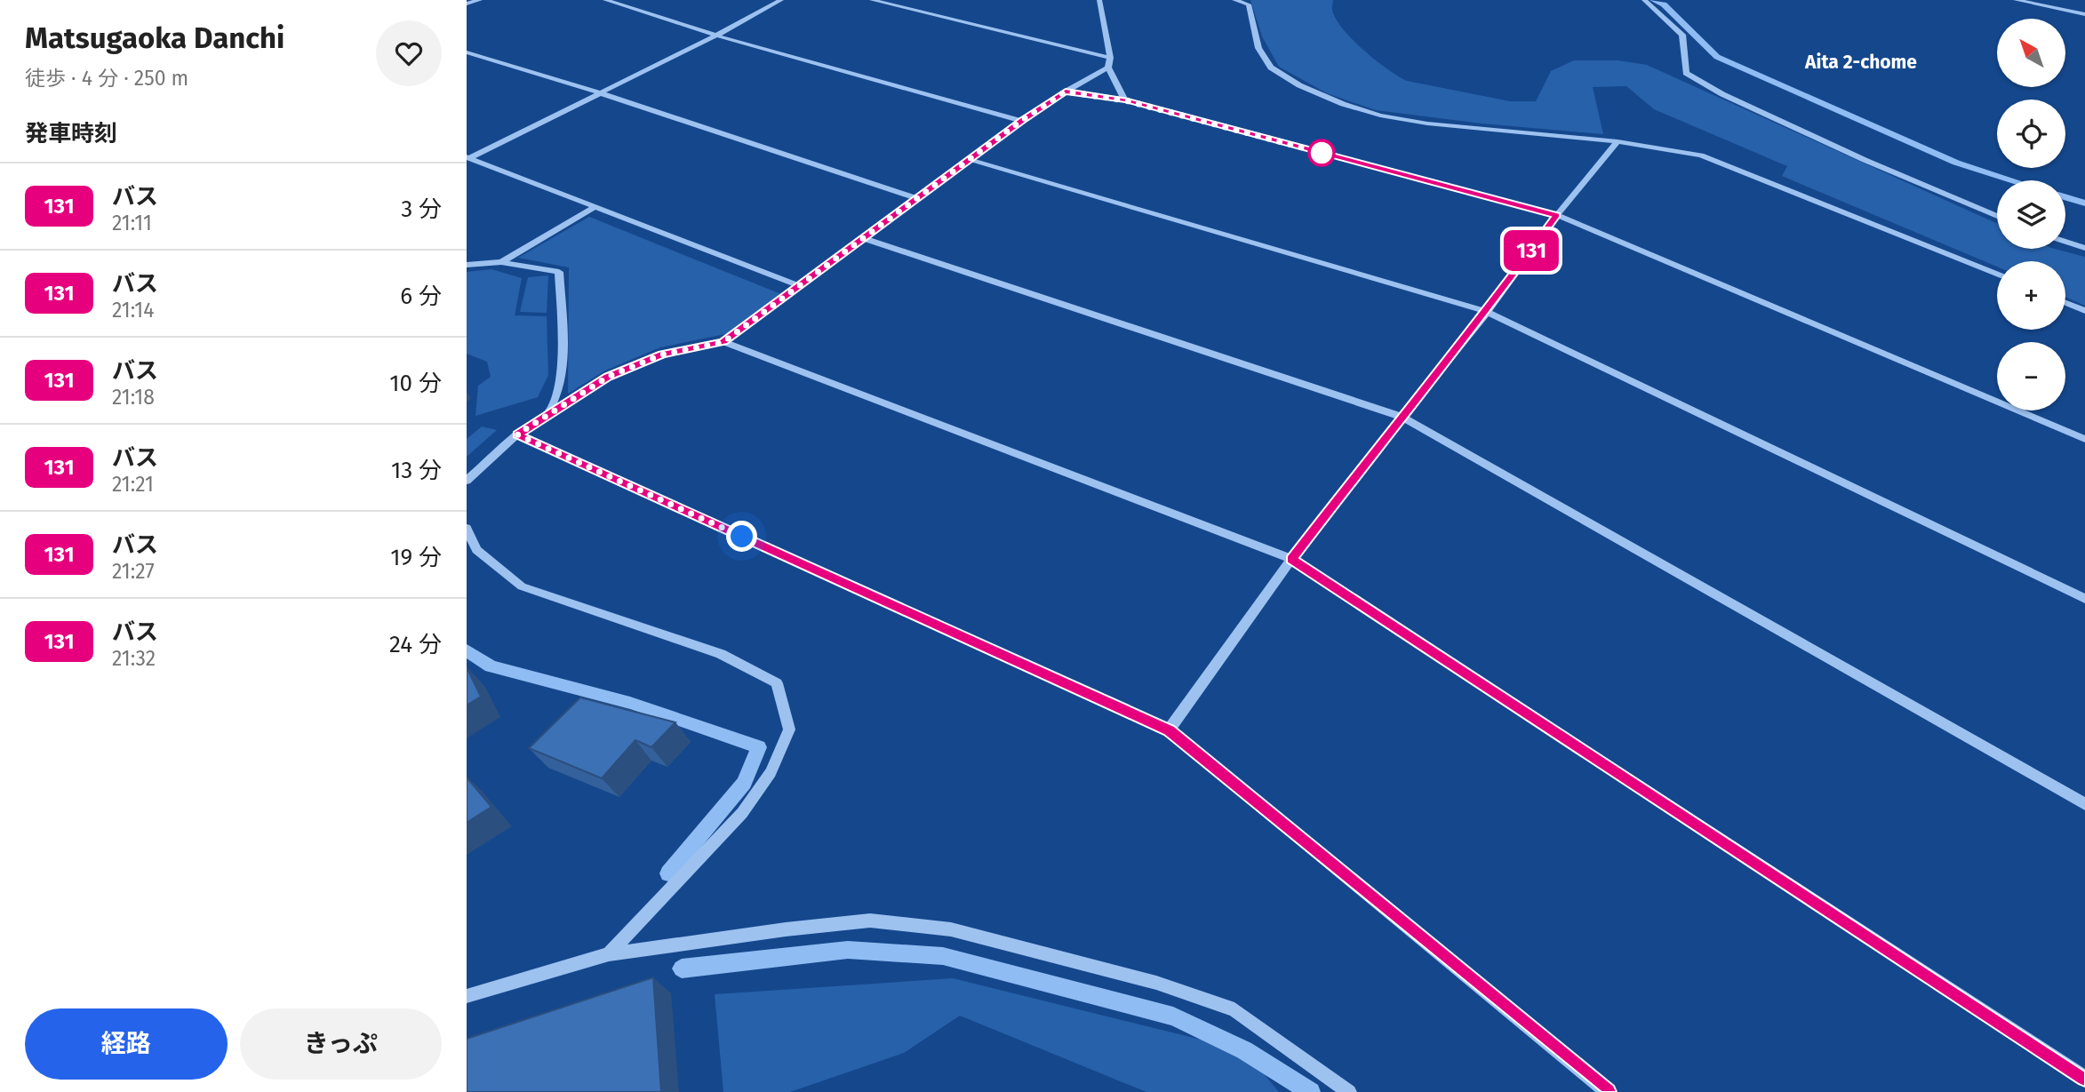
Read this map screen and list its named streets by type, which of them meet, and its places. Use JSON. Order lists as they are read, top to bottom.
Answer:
{
  "districts": ["Aita 2-chome"],
  "lines": ["bus line 131"],
  "north": "top left",
  "page": {
    "heading": [
      ["Matsugaoka Danchi", "徒歩 · 4 分 · 250 m"],
      "発車時刻"
    ],
    "on_map": "131",
    "map_buttons": ["+", "−"],
    "list": [
      {
        "mark": "131",
        "name": "バス",
        "note": "21:11",
        "value": "3 分"
      },
      {
        "mark": "131",
        "name": "バス",
        "note": "21:14",
        "value": "6 分"
      },
      {
        "mark": "131",
        "name": "バス",
        "note": "21:18",
        "value": "10 分"
      },
      {
        "mark": "131",
        "name": "バス",
        "note": "21:21",
        "value": "13 分"
      },
      {
        "mark": "131",
        "name": "バス",
        "note": "21:27",
        "value": "19 分"
      },
      {
        "mark": "131",
        "name": "バス",
        "note": "21:32",
        "value": "24 分"
      }
    ],
    "buttons": ["経路", "きっぷ"]
  }
}
